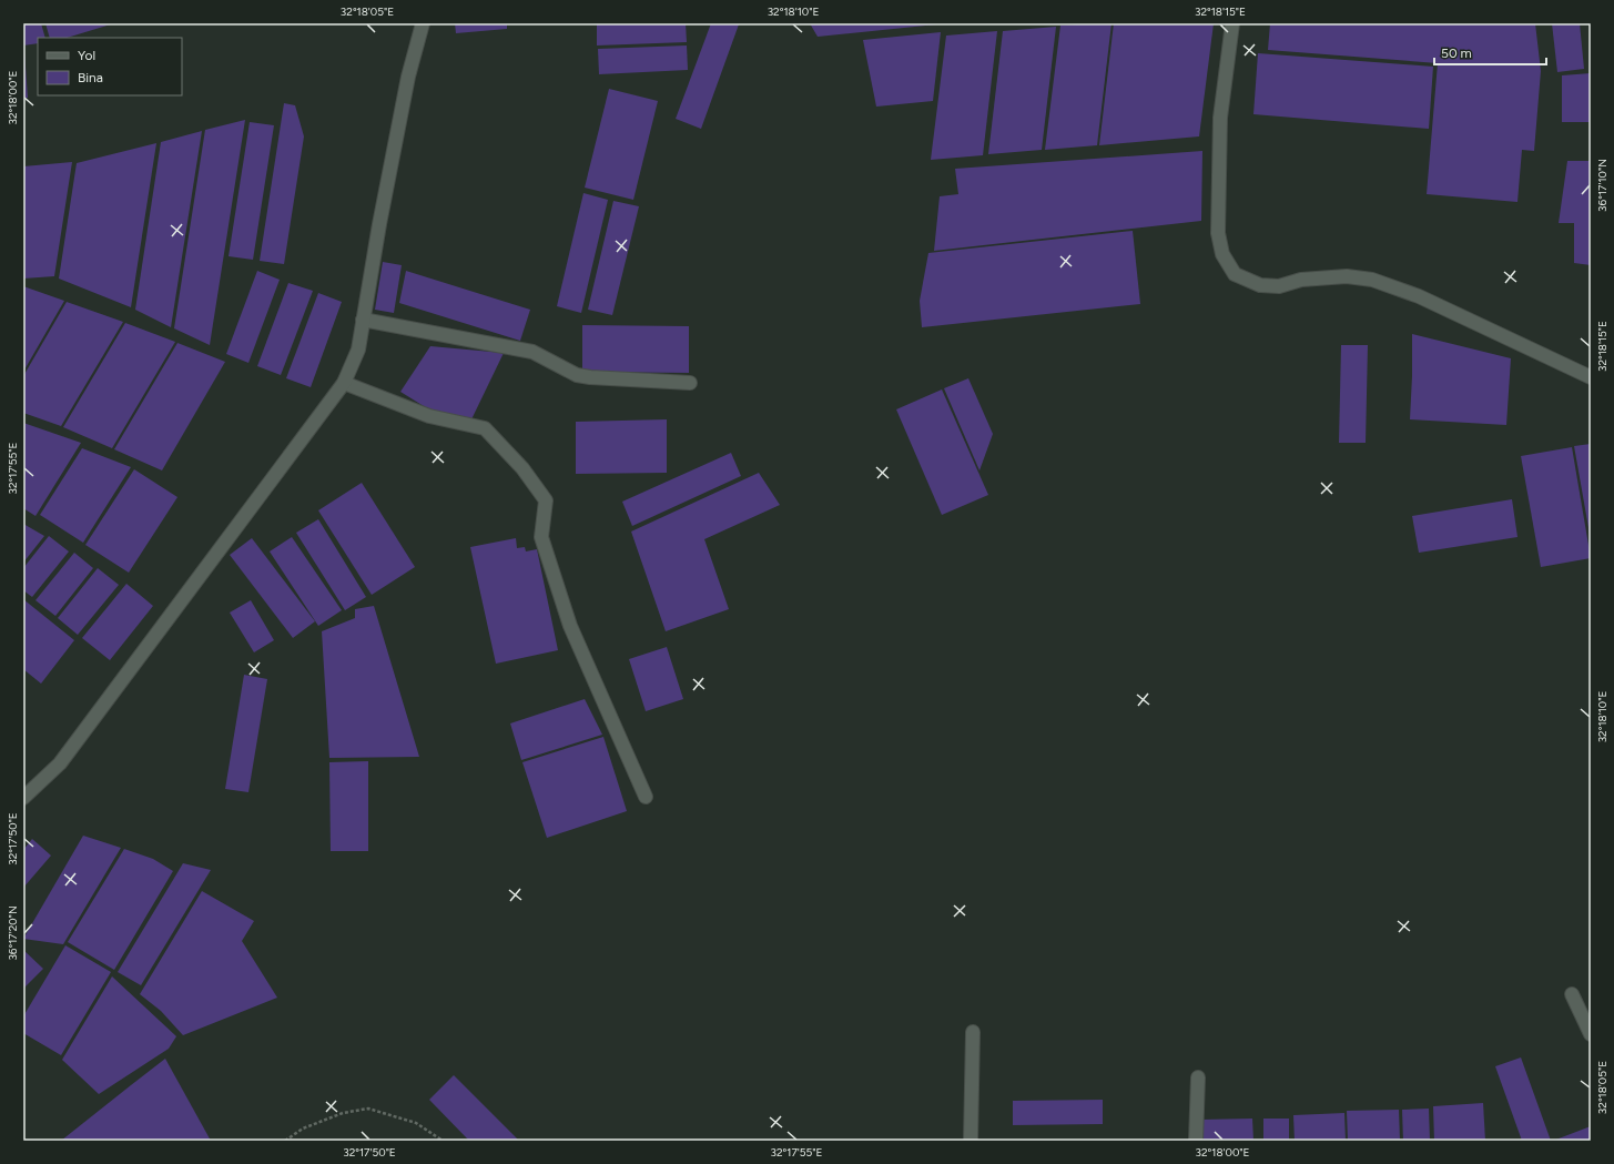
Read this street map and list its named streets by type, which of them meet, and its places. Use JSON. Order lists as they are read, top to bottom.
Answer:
{
  "legend": ["Yol", "Bina"],
  "scale_bar": "50 m",
  "coordinates": [
    "32°18'05\"E",
    "32°18'10\"E",
    "32°18'15\"E",
    "32°18'00\"E",
    "36°17'10\"N",
    "32°17'55\"E",
    "32°17'50\"E",
    "36°17'20\"N"
  ]
}
